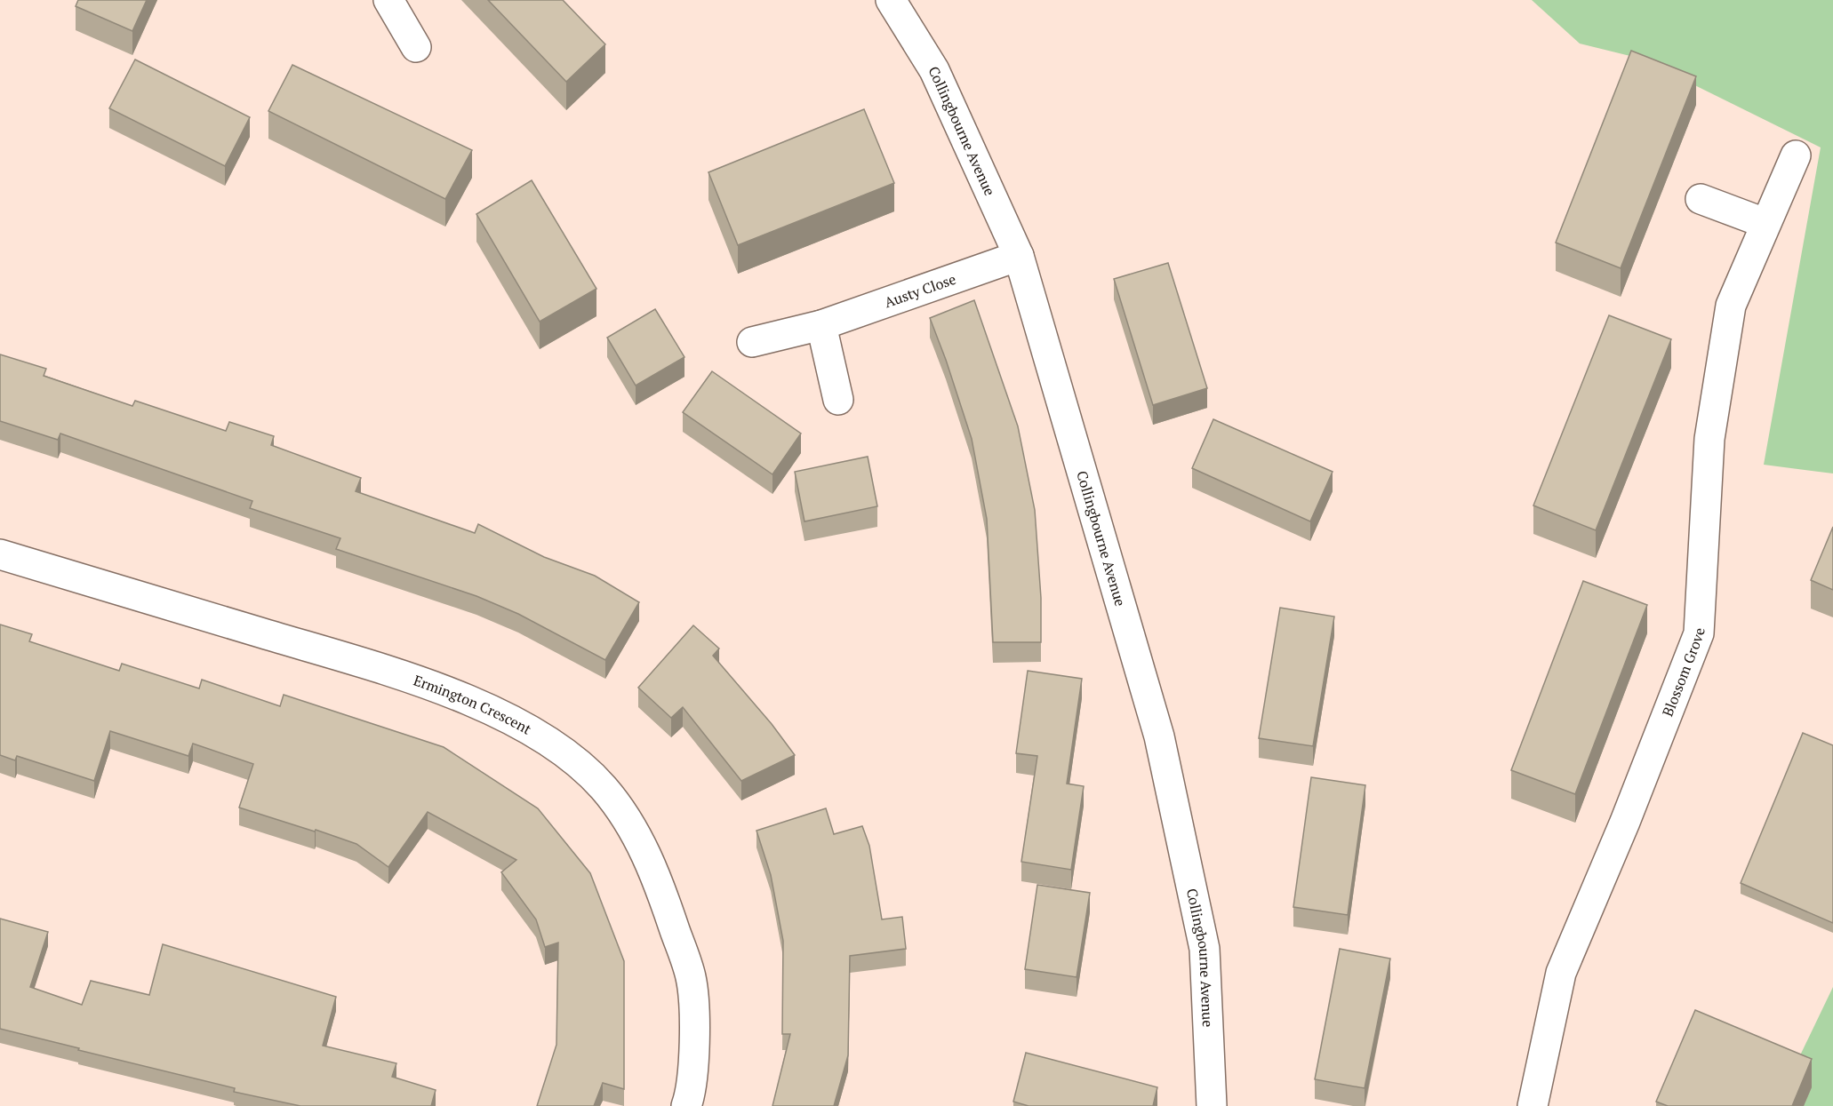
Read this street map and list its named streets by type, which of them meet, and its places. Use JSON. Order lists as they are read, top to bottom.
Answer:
{
  "streets": {
    "street": [
      "Collingbourne Avenue",
      "Austy Close",
      "Blossom Grove",
      "Ermington Crescent"
    ]
  },
  "crossings": [
    ["Collingbourne Avenue", "Austy Close"]
  ]
}
